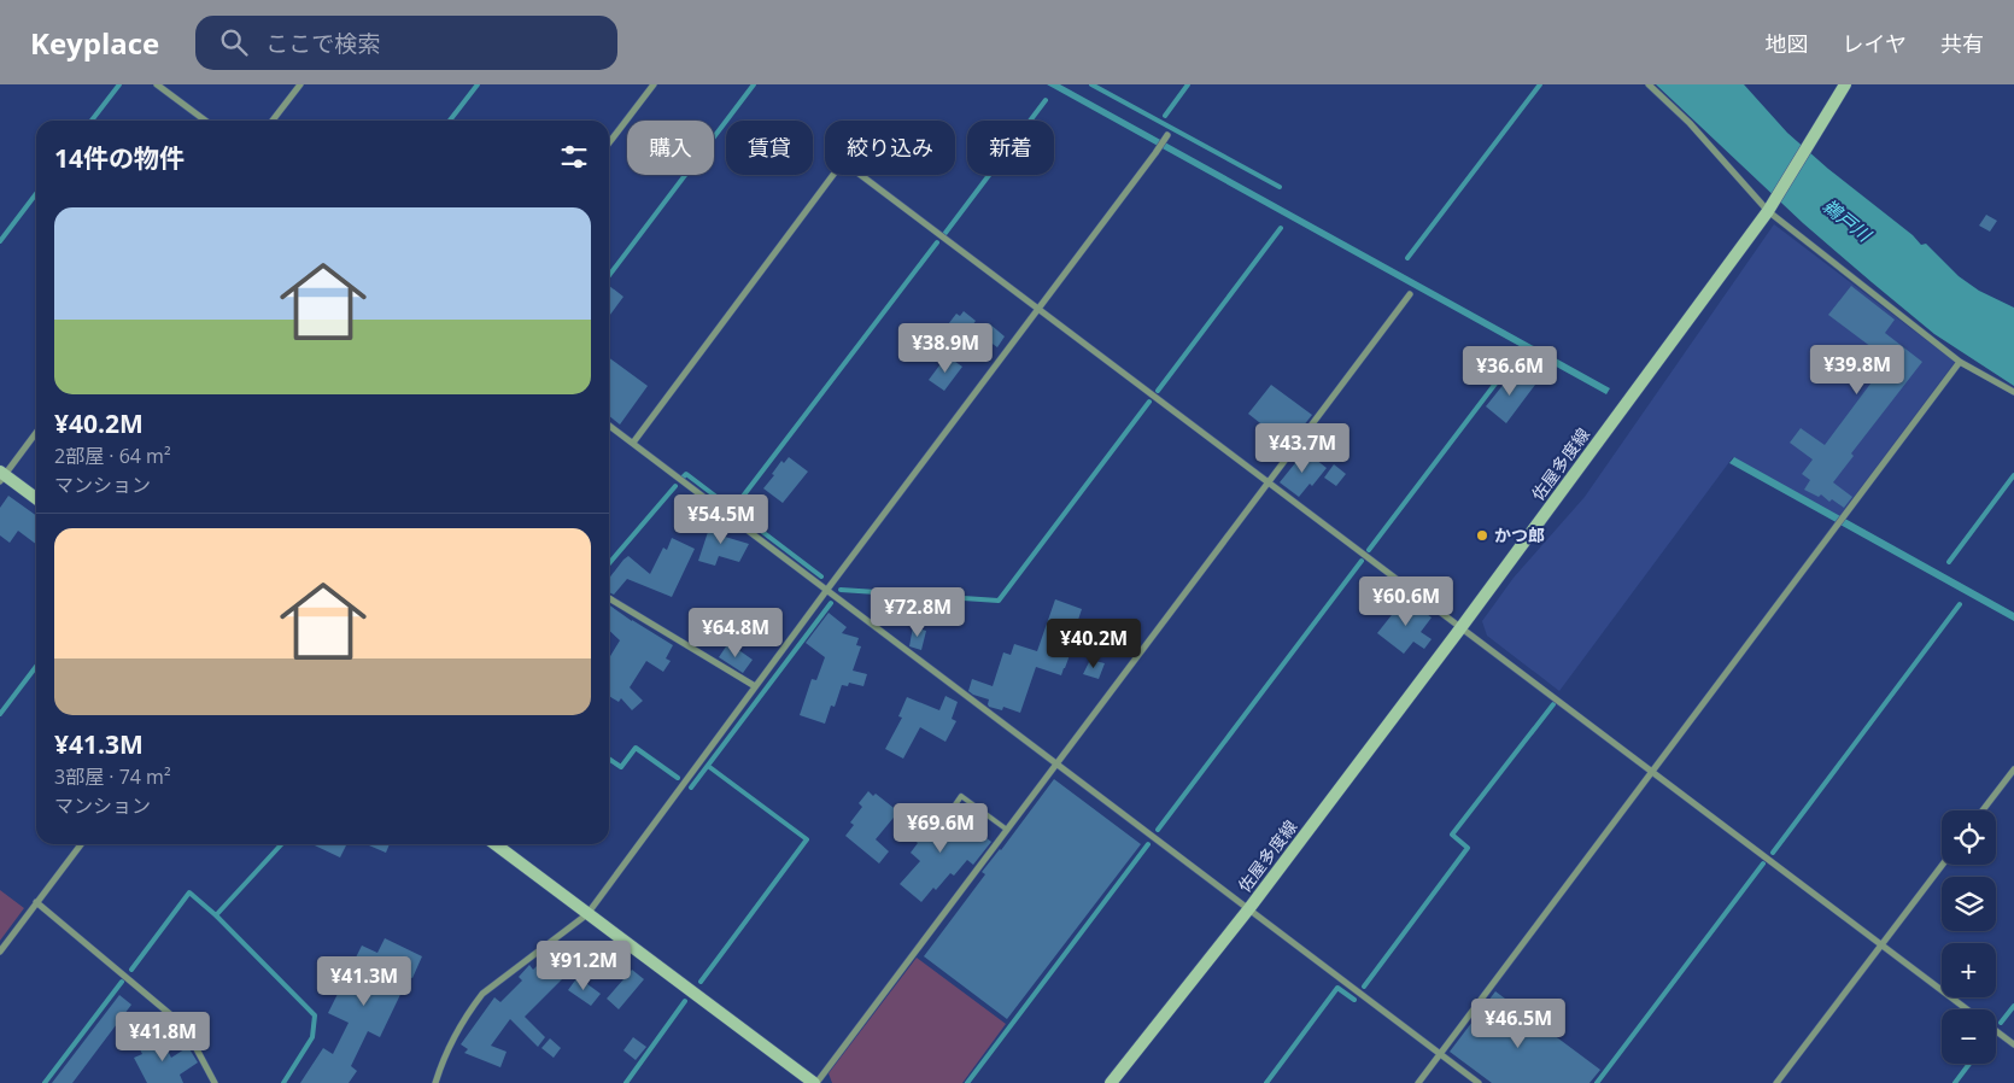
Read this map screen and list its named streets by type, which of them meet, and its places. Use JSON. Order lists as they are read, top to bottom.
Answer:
{
  "streets": {
    "main road": ["佐屋多度線"]
  },
  "water": ["鵜戸川"],
  "places": ["かつ郎"],
  "page": {
    "header": "Keyplace",
    "search": "ここで検索",
    "nav": ["地図", "レイヤ", "共有"],
    "chip": [
      "購入",
      "賃貸",
      "絞り込み",
      "新着"
    ],
    "heading": "14件の物件",
    "list": [
      {
        "name": "¥40.2M",
        "note": "2部屋 · 64 m² · マンション"
      },
      {
        "name": "¥41.3M",
        "note": "3部屋 · 74 m² · マンション"
      }
    ],
    "price": [
      "¥38.9M",
      "¥39.8M",
      "¥36.6M",
      "¥43.7M",
      "¥54.5M",
      "¥60.6M",
      "¥72.8M",
      "¥64.8M",
      "¥40.2M",
      "¥69.6M",
      "¥91.2M",
      "¥41.3M",
      "¥46.5M",
      "¥41.8M"
    ],
    "map_buttons": ["+", "−"]
  }
}
